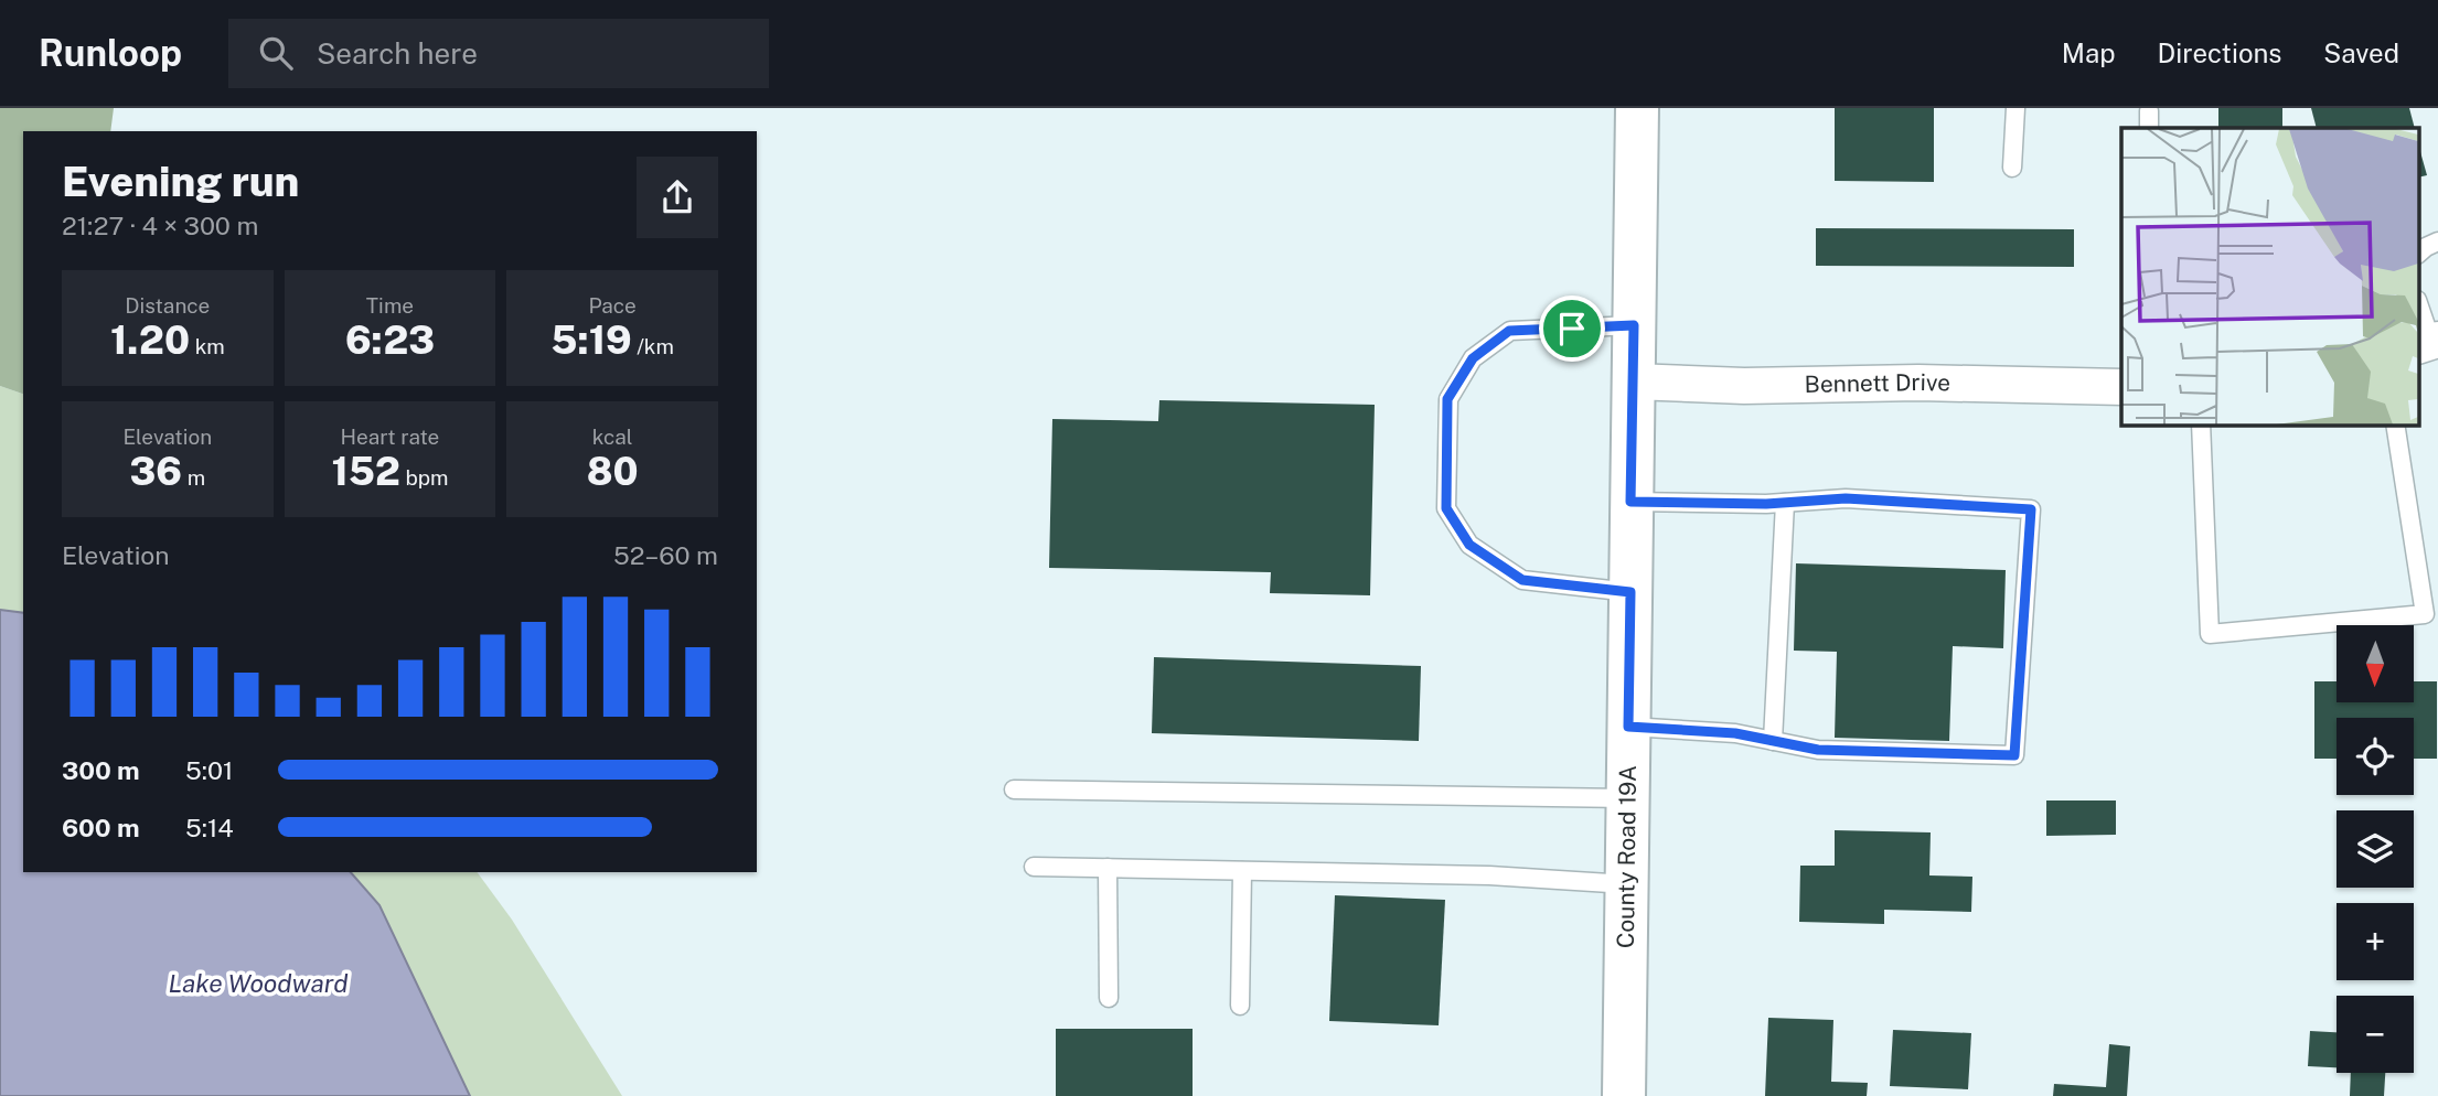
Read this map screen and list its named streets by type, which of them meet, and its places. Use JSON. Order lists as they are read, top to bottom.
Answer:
{
  "streets": {
    "main road": ["County Road 19A"],
    "street": ["Bennett Drive"]
  },
  "crossings": [
    ["Bennett Drive", "County Road 19A"]
  ],
  "water": ["Lake Woodward"],
  "north": "bottom",
  "page": {
    "header": "Runloop",
    "search": "Search here",
    "nav": ["Map", "Directions", "Saved"],
    "heading": ["Evening run", "21:27 · 4 × 300 m"],
    "stats": [
      ["Distance", "1.20 km"],
      ["Time", "6:23"],
      ["Pace", "5:19 /km"],
      ["Elevation", "36 m"],
      ["Heart rate", "152 bpm"],
      ["kcal", "80"]
    ],
    "chart": ["Elevation", "52–60 m"],
    "map_buttons": ["+", "−"],
    "list": [
      {
        "name": "300 m",
        "note": "5:01"
      },
      {
        "name": "600 m",
        "note": "5:14"
      }
    ]
  }
}
